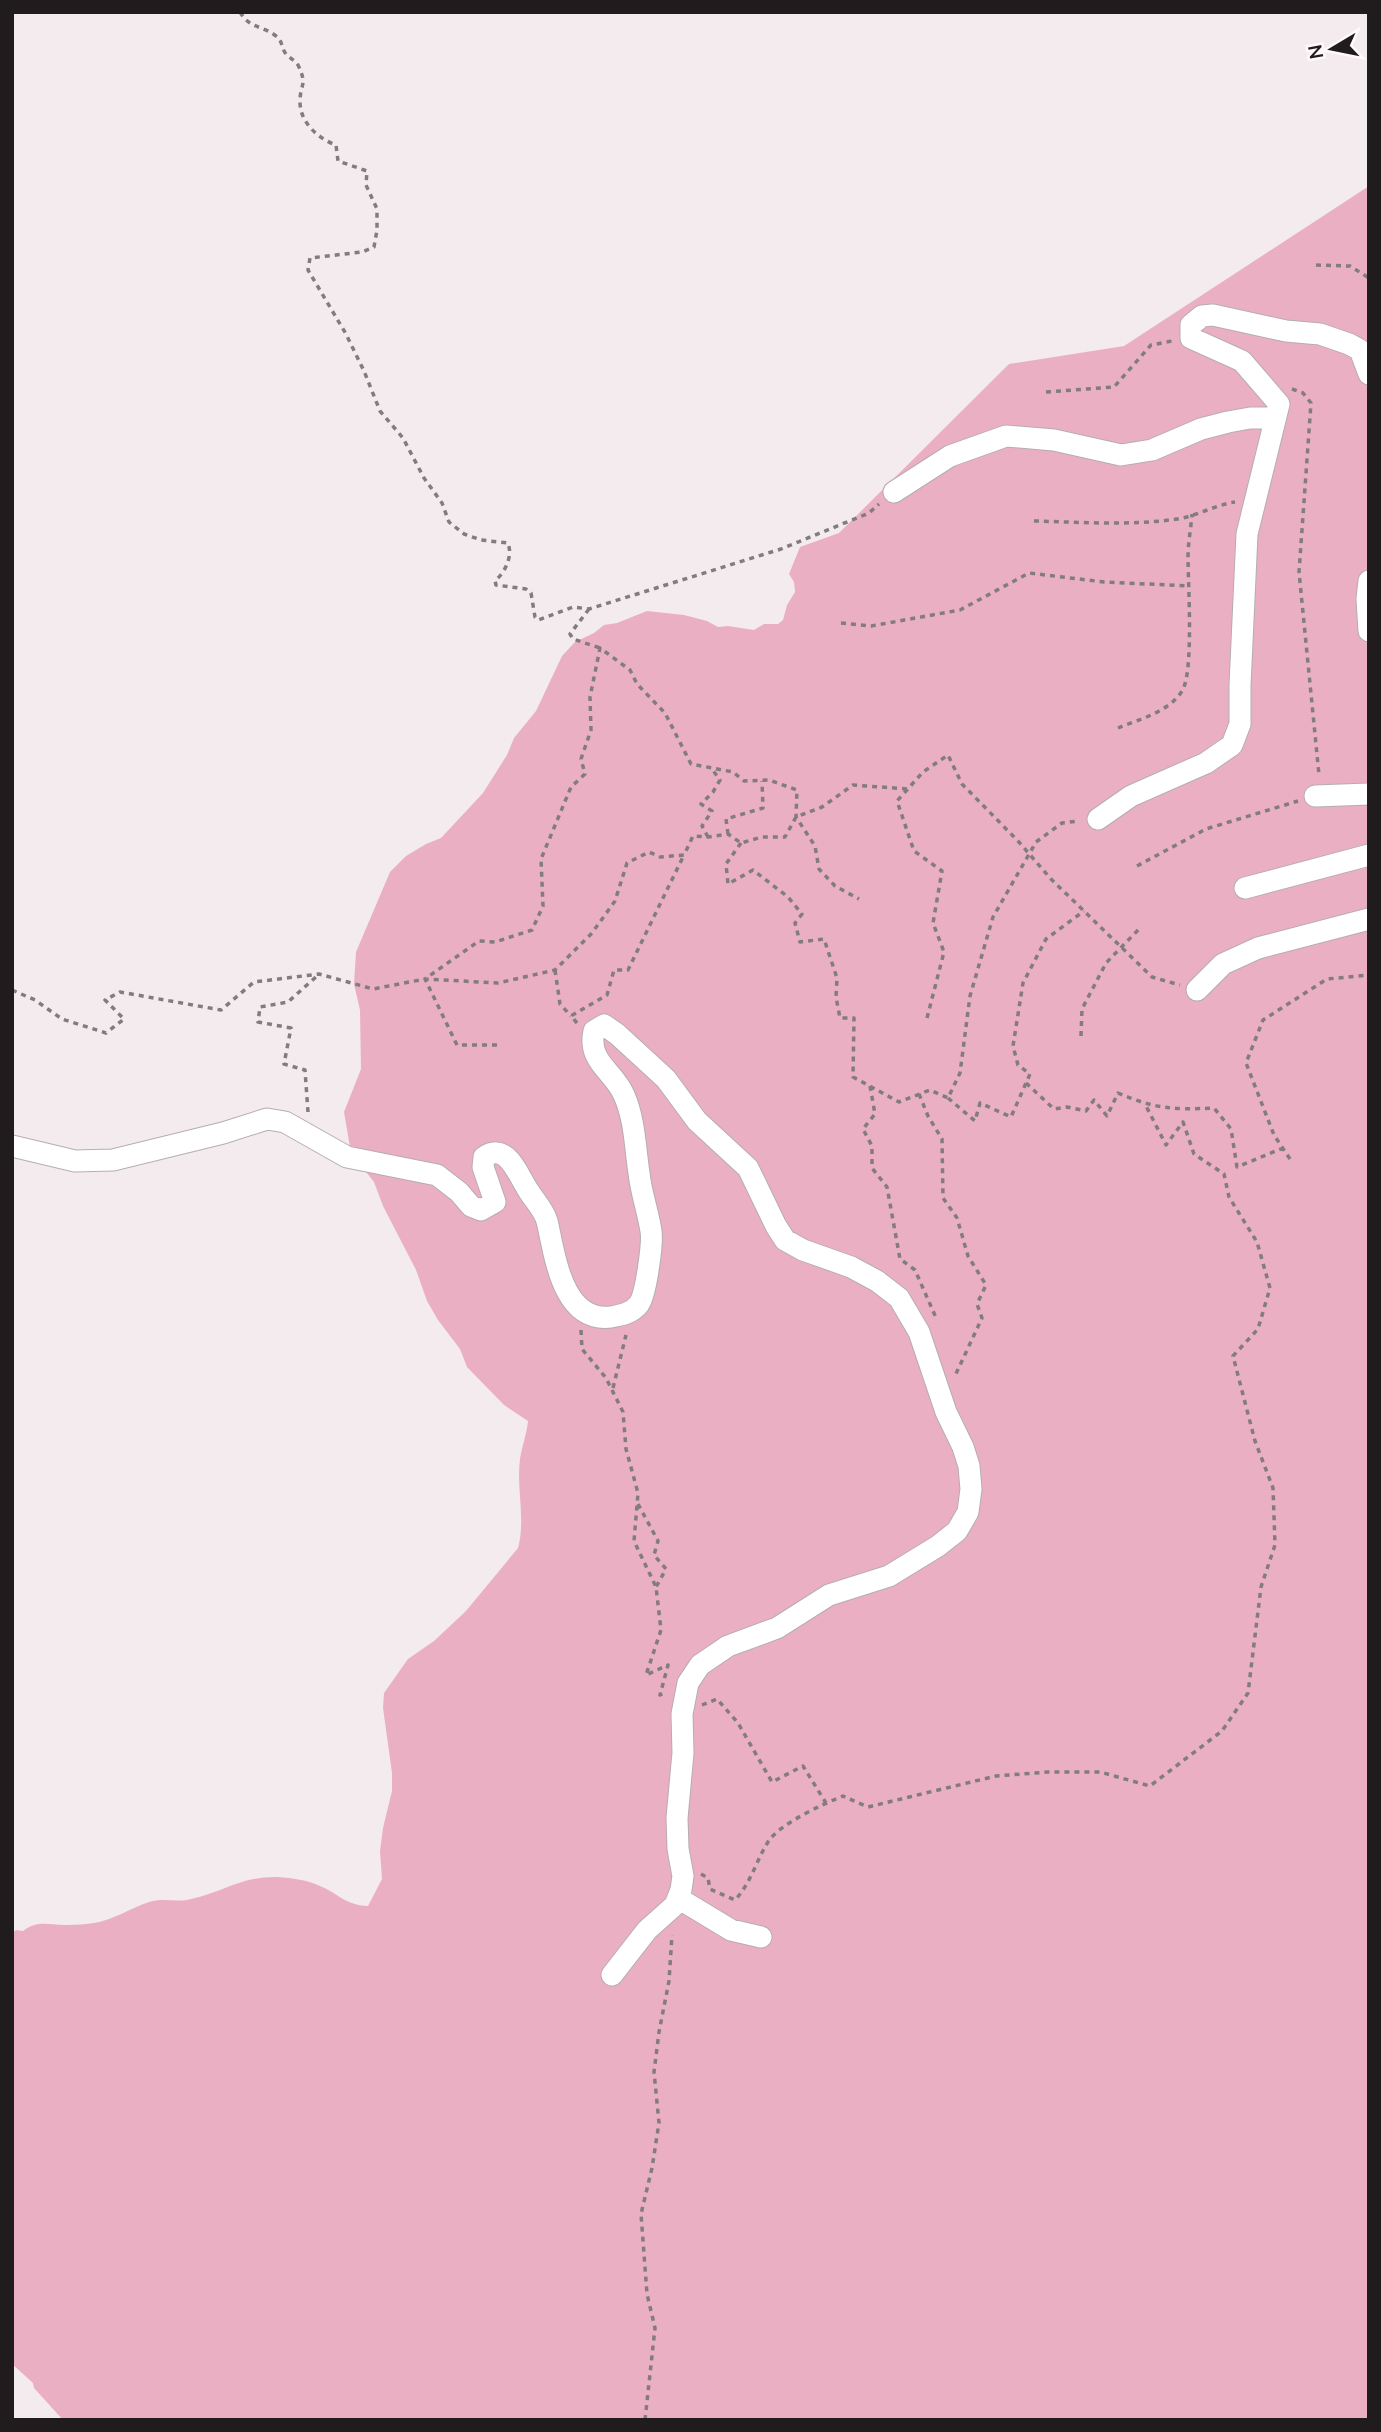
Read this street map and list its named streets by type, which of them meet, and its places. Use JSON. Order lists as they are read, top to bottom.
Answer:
{
  "north": "left"
}
